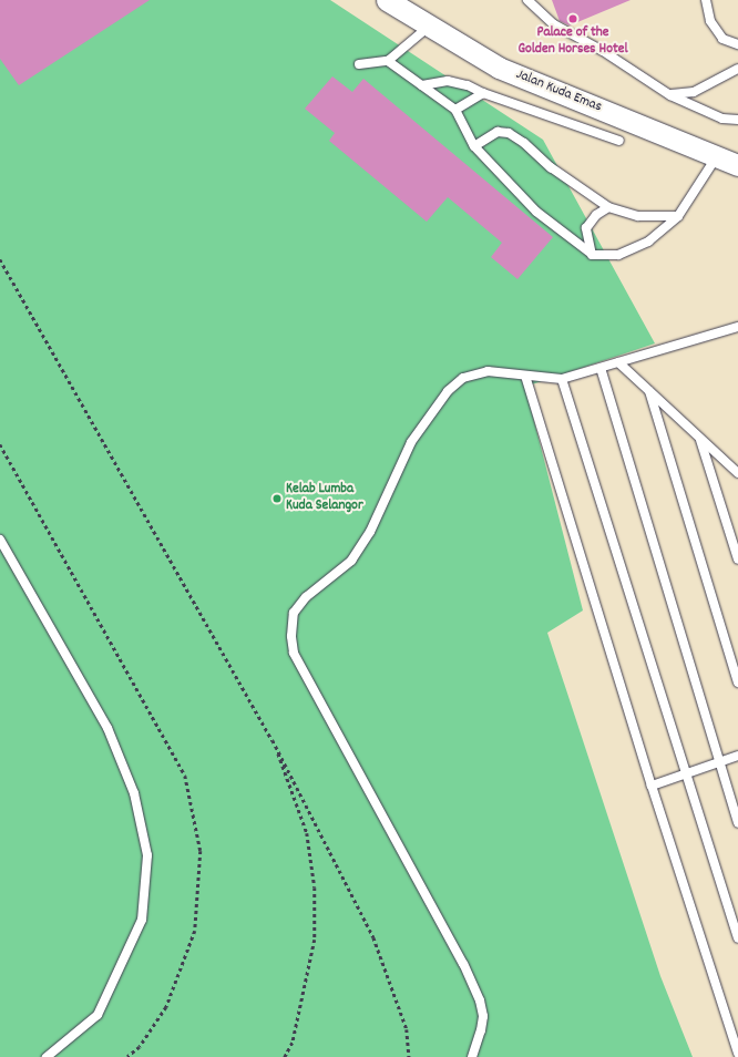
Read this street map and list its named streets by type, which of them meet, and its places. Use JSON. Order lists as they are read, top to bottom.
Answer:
{
  "streets": {
    "street": ["Jalan Kuda Emas"]
  },
  "places": ["Palace of the Golden Horses Hotel", "Kelab Lumba Kuda Selangor"]
}
